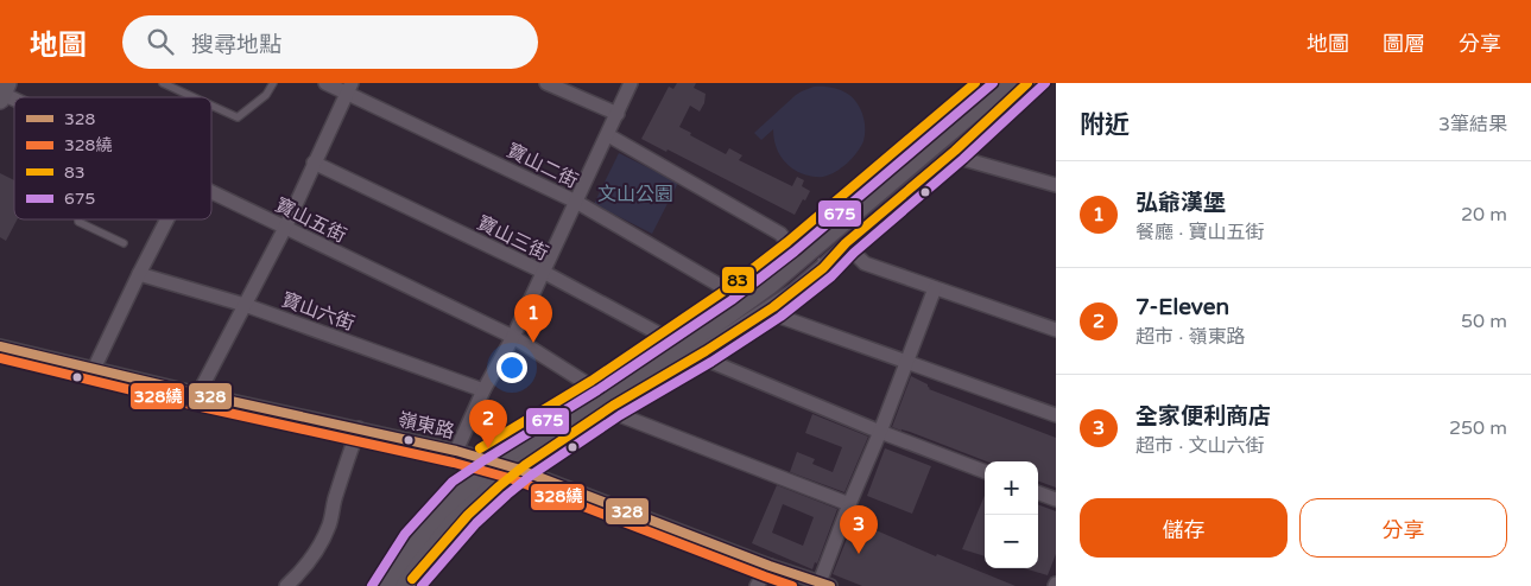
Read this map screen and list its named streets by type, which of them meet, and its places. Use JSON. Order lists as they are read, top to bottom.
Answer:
{
  "streets": {
    "street": [
      "寶山二街",
      "寶山五街",
      "寶山三街",
      "寶山六街",
      "嶺東路"
    ]
  },
  "parks": ["文山公園"],
  "lines": [
    "transit line 83",
    "transit line 675",
    "transit line 328",
    "transit line 328繞"
  ],
  "legend": [
    "328",
    "328繞",
    "83",
    "675"
  ],
  "page": {
    "header": "地圖",
    "search": "搜尋地點",
    "nav": ["地圖", "圖層", "分享"],
    "heading": ["附近", "3筆結果"],
    "list": [
      {
        "mark": "1",
        "name": "弘爺漢堡",
        "note": "餐廳 · 寶山五街",
        "value": "20 m"
      },
      {
        "mark": "2",
        "name": "7-Eleven",
        "note": "超市 · 嶺東路",
        "value": "50 m"
      },
      {
        "mark": "3",
        "name": "全家便利商店",
        "note": "超市 · 文山六街",
        "value": "250 m"
      }
    ],
    "pins": ["1", "2", "3"],
    "map_buttons": ["+", "−"],
    "buttons": ["儲存", "分享"]
  }
}
